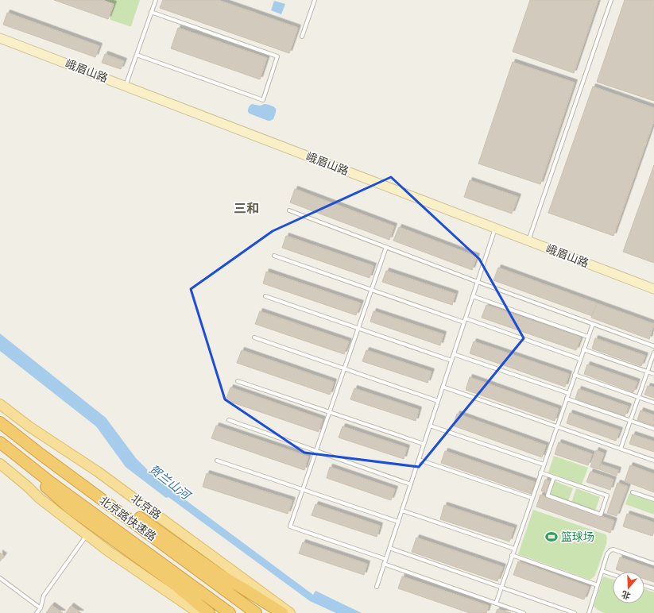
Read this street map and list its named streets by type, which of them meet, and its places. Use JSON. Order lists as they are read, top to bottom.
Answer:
{
  "streets": {
    "highway": ["北京路快速路"],
    "main road": ["北京路"],
    "street": ["峨眉山路"]
  },
  "districts": ["三和"],
  "water": ["贺兰山河"],
  "places": {
    "sports": ["篮球场"]
  },
  "north": "bottom"
}
